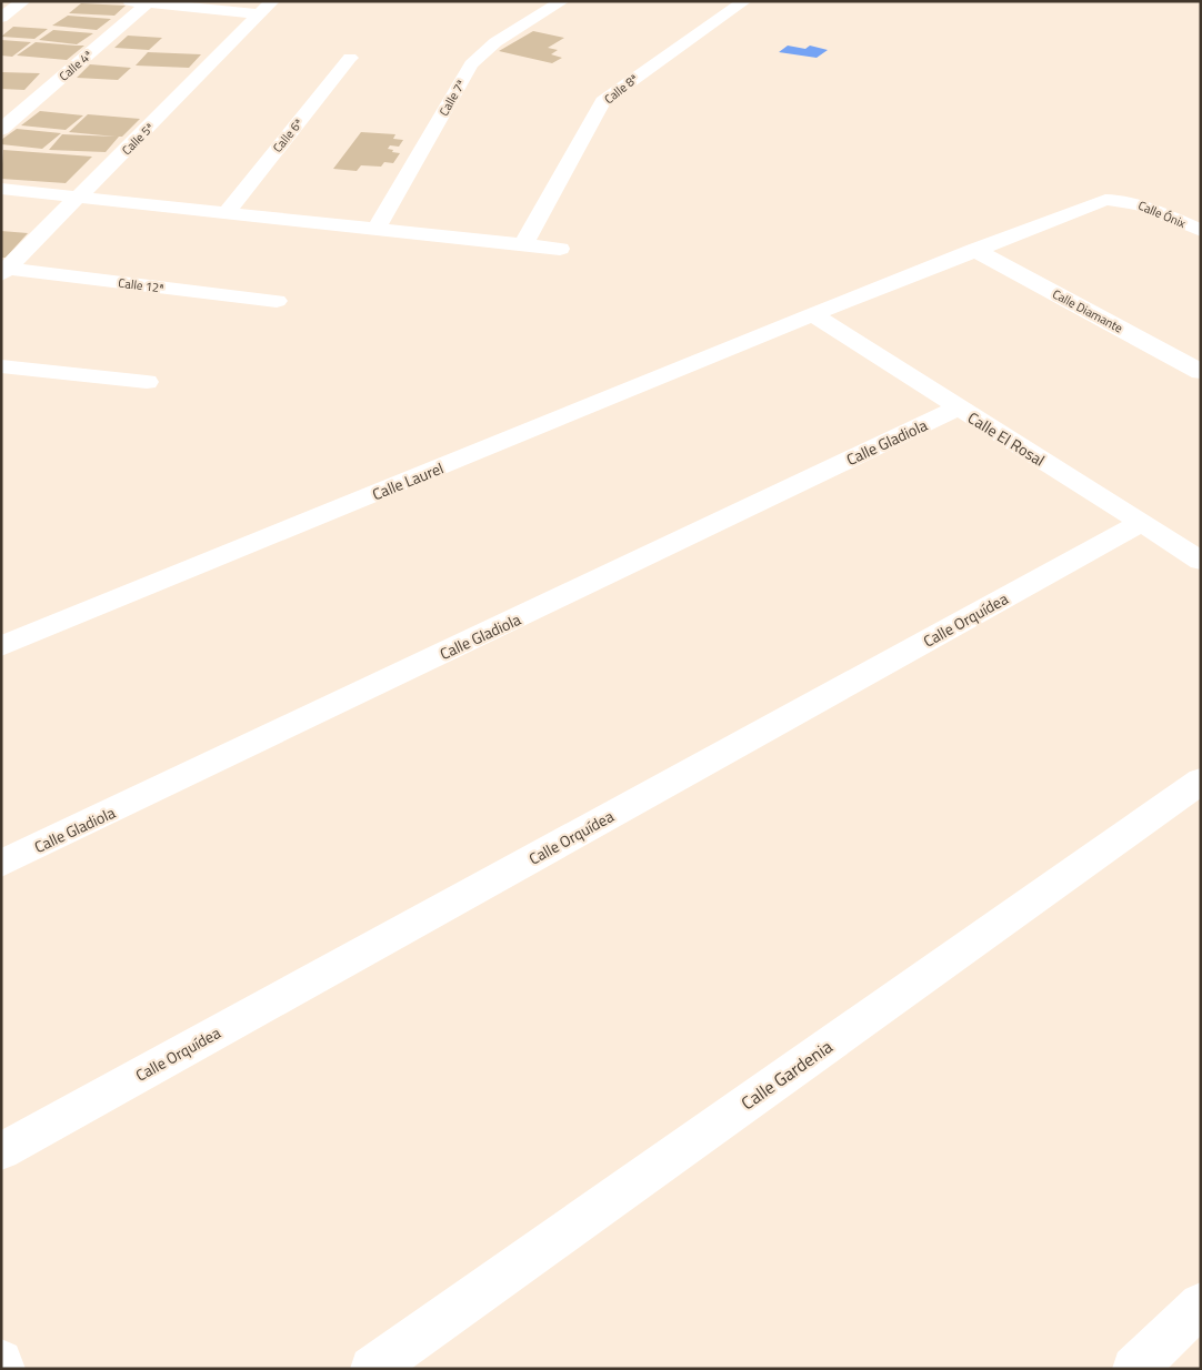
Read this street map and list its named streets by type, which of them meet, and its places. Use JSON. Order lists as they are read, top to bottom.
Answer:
{
  "streets": {
    "street": [
      "Calle 4ª",
      "Calle 8ª",
      "Calle 7ª",
      "Calle 6ª",
      "Calle 5ª",
      "Calle Ónix",
      "Calle 12ª",
      "Calle Diamante",
      "Calle El Rosal",
      "Calle Gladiola",
      "Calle Laurel",
      "Calle Orquídea",
      "Calle Gardenia"
    ]
  },
  "crossings": [
    ["Calle 5ª", "Calle 12ª"],
    ["Calle Ónix", "Calle Laurel"],
    ["Calle Diamante", "Calle Laurel"],
    ["Calle El Rosal", "Calle Gladiola"],
    ["Calle El Rosal", "Calle Laurel"],
    ["Calle El Rosal", "Calle Orquídea"]
  ]
}
